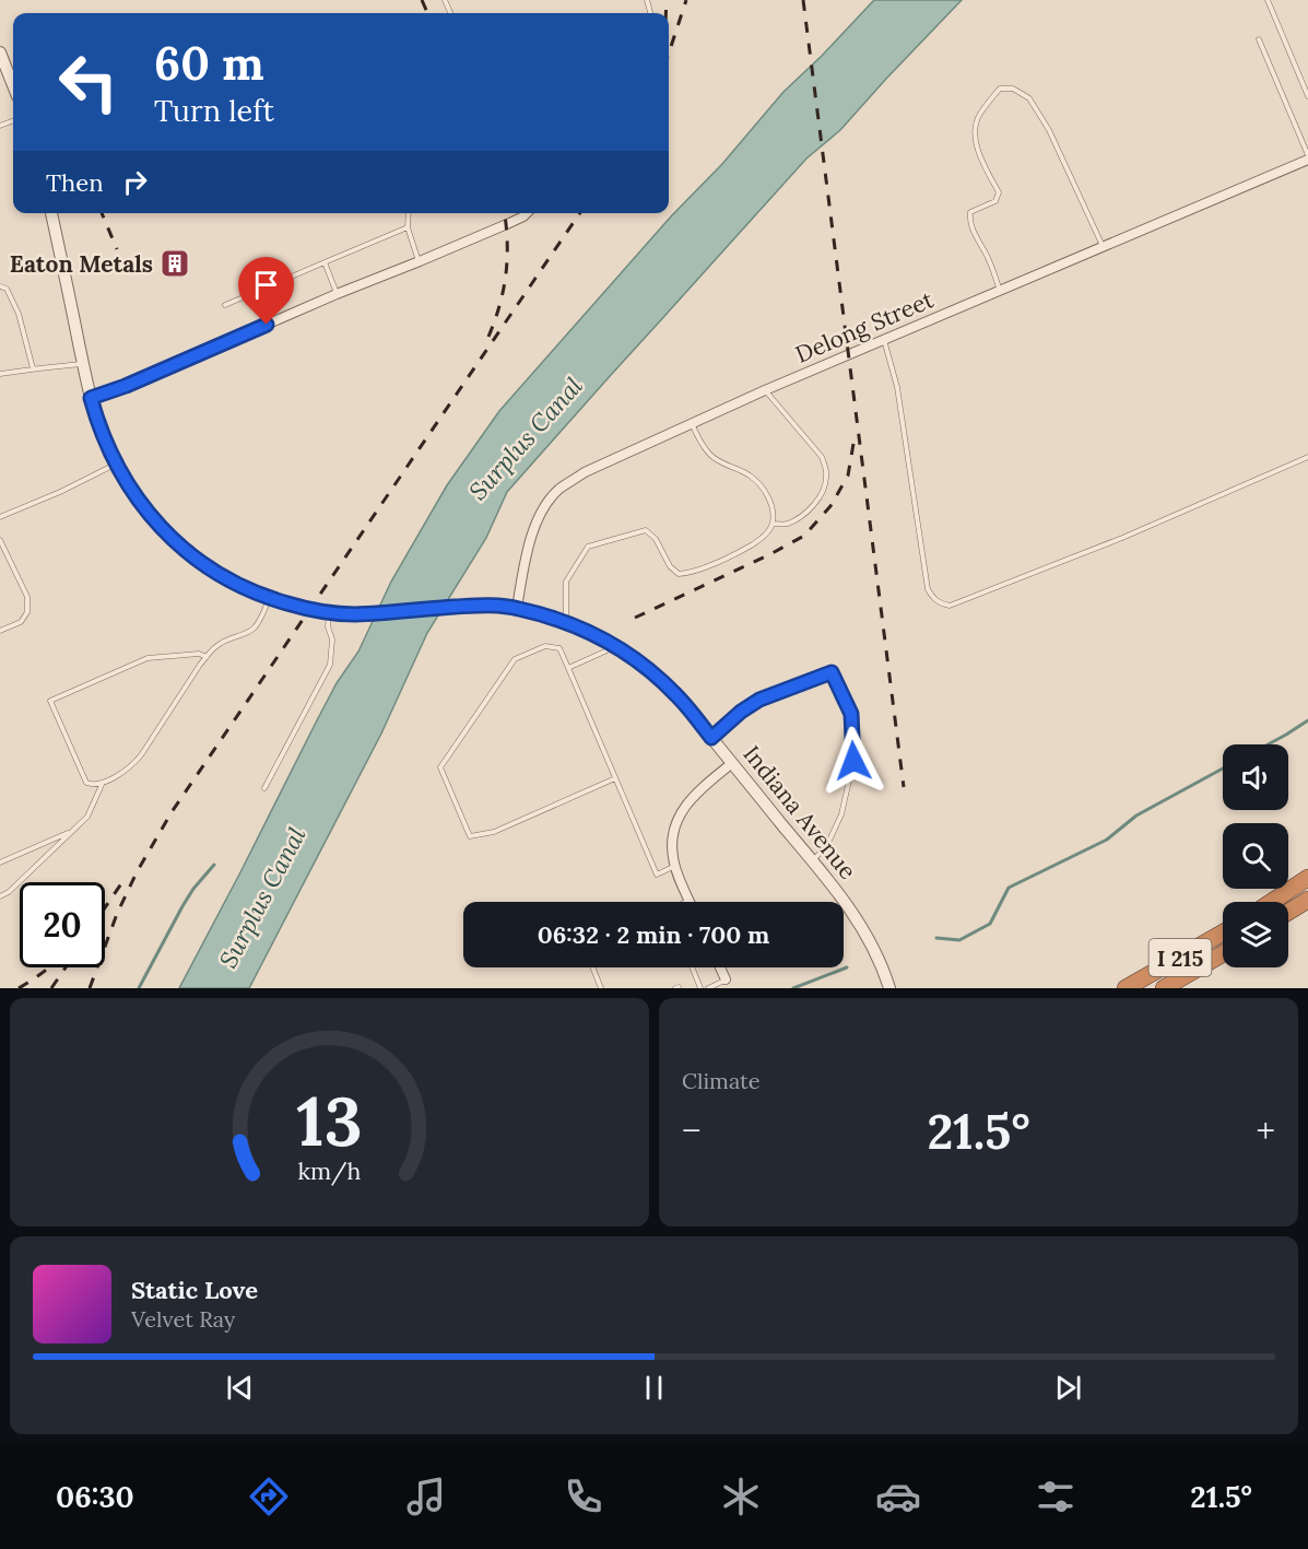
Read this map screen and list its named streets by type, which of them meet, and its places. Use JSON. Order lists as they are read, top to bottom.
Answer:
{
  "streets": {
    "highway": ["I 215"],
    "street": ["Delong Street", "Indiana Avenue"]
  },
  "crossings": [
    ["Delong Street", "Indiana Avenue"]
  ],
  "water": ["Surplus Canal"],
  "places": {
    "building": ["Eaton Metals"]
  },
  "page": {
    "turn": ["60 m", "Turn left"],
    "then": "Then",
    "limit": "20",
    "trip": "06:32 · 2 min · 700 m",
    "tile": "Climate",
    "heat": ["−", "21.5°", "+"],
    "song": ["Static Love", "Velvet Ray"],
    "tabs": ["06:30", "21.5°"],
    "gauge": ["13", "km/h"]
  }
}
